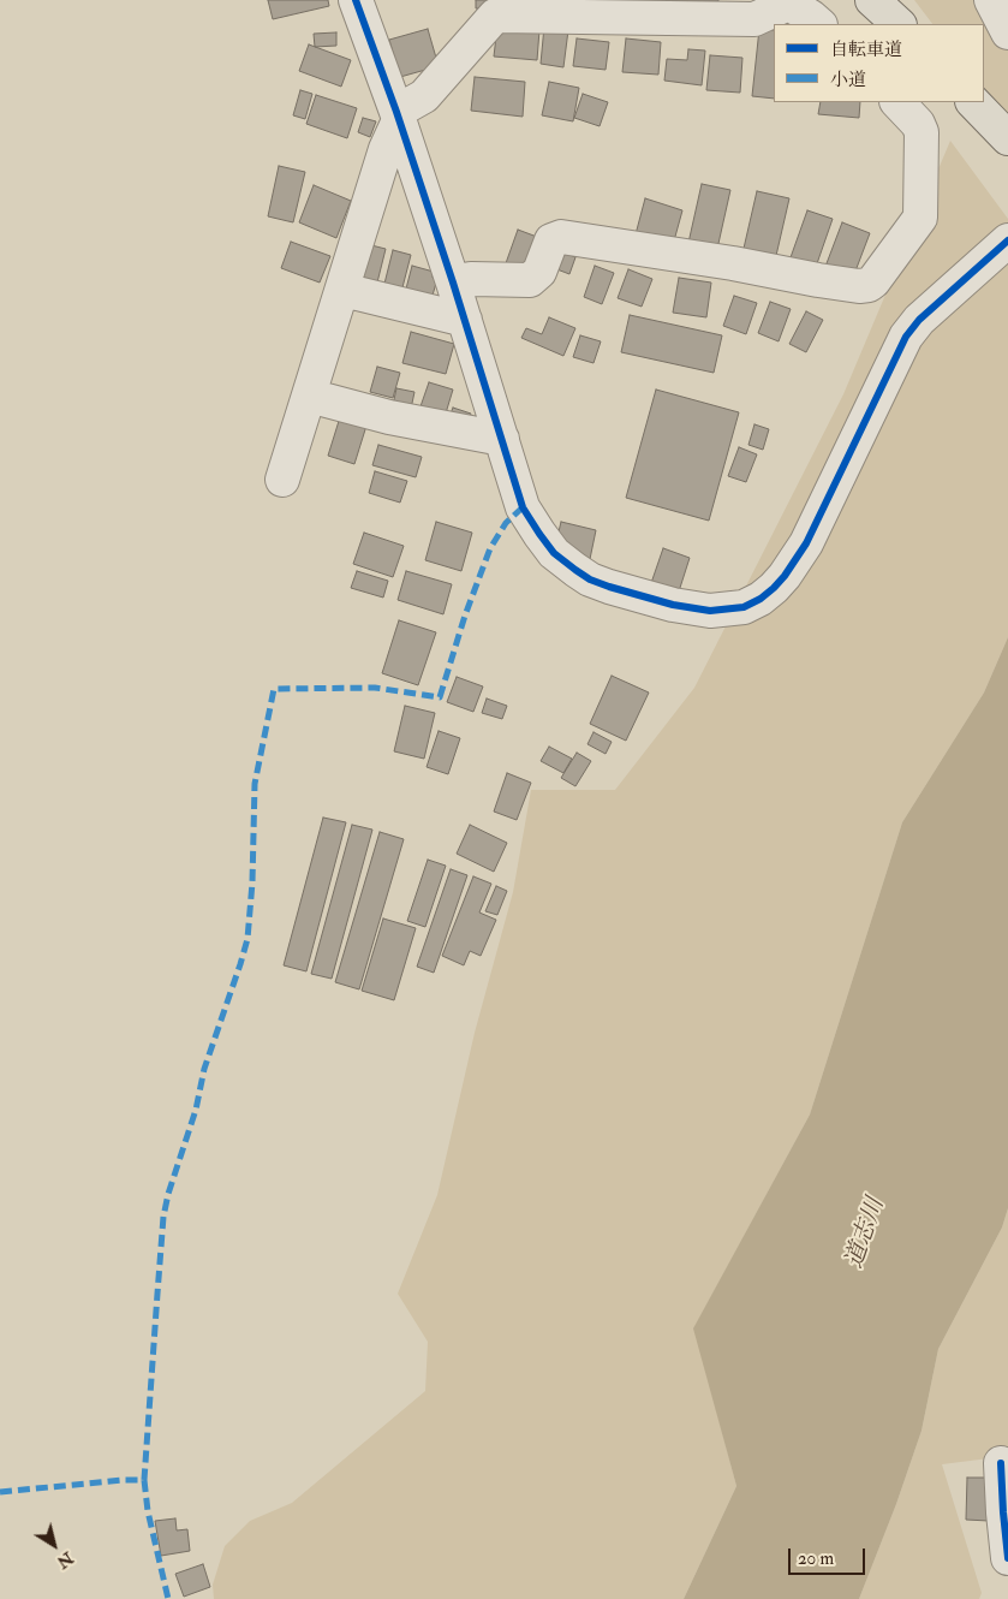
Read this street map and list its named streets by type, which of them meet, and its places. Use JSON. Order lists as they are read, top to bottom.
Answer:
{
  "water": ["道志川"],
  "legend": ["自転車道", "小道"],
  "scale_bar": "20 m",
  "north": "bottom right"
}
